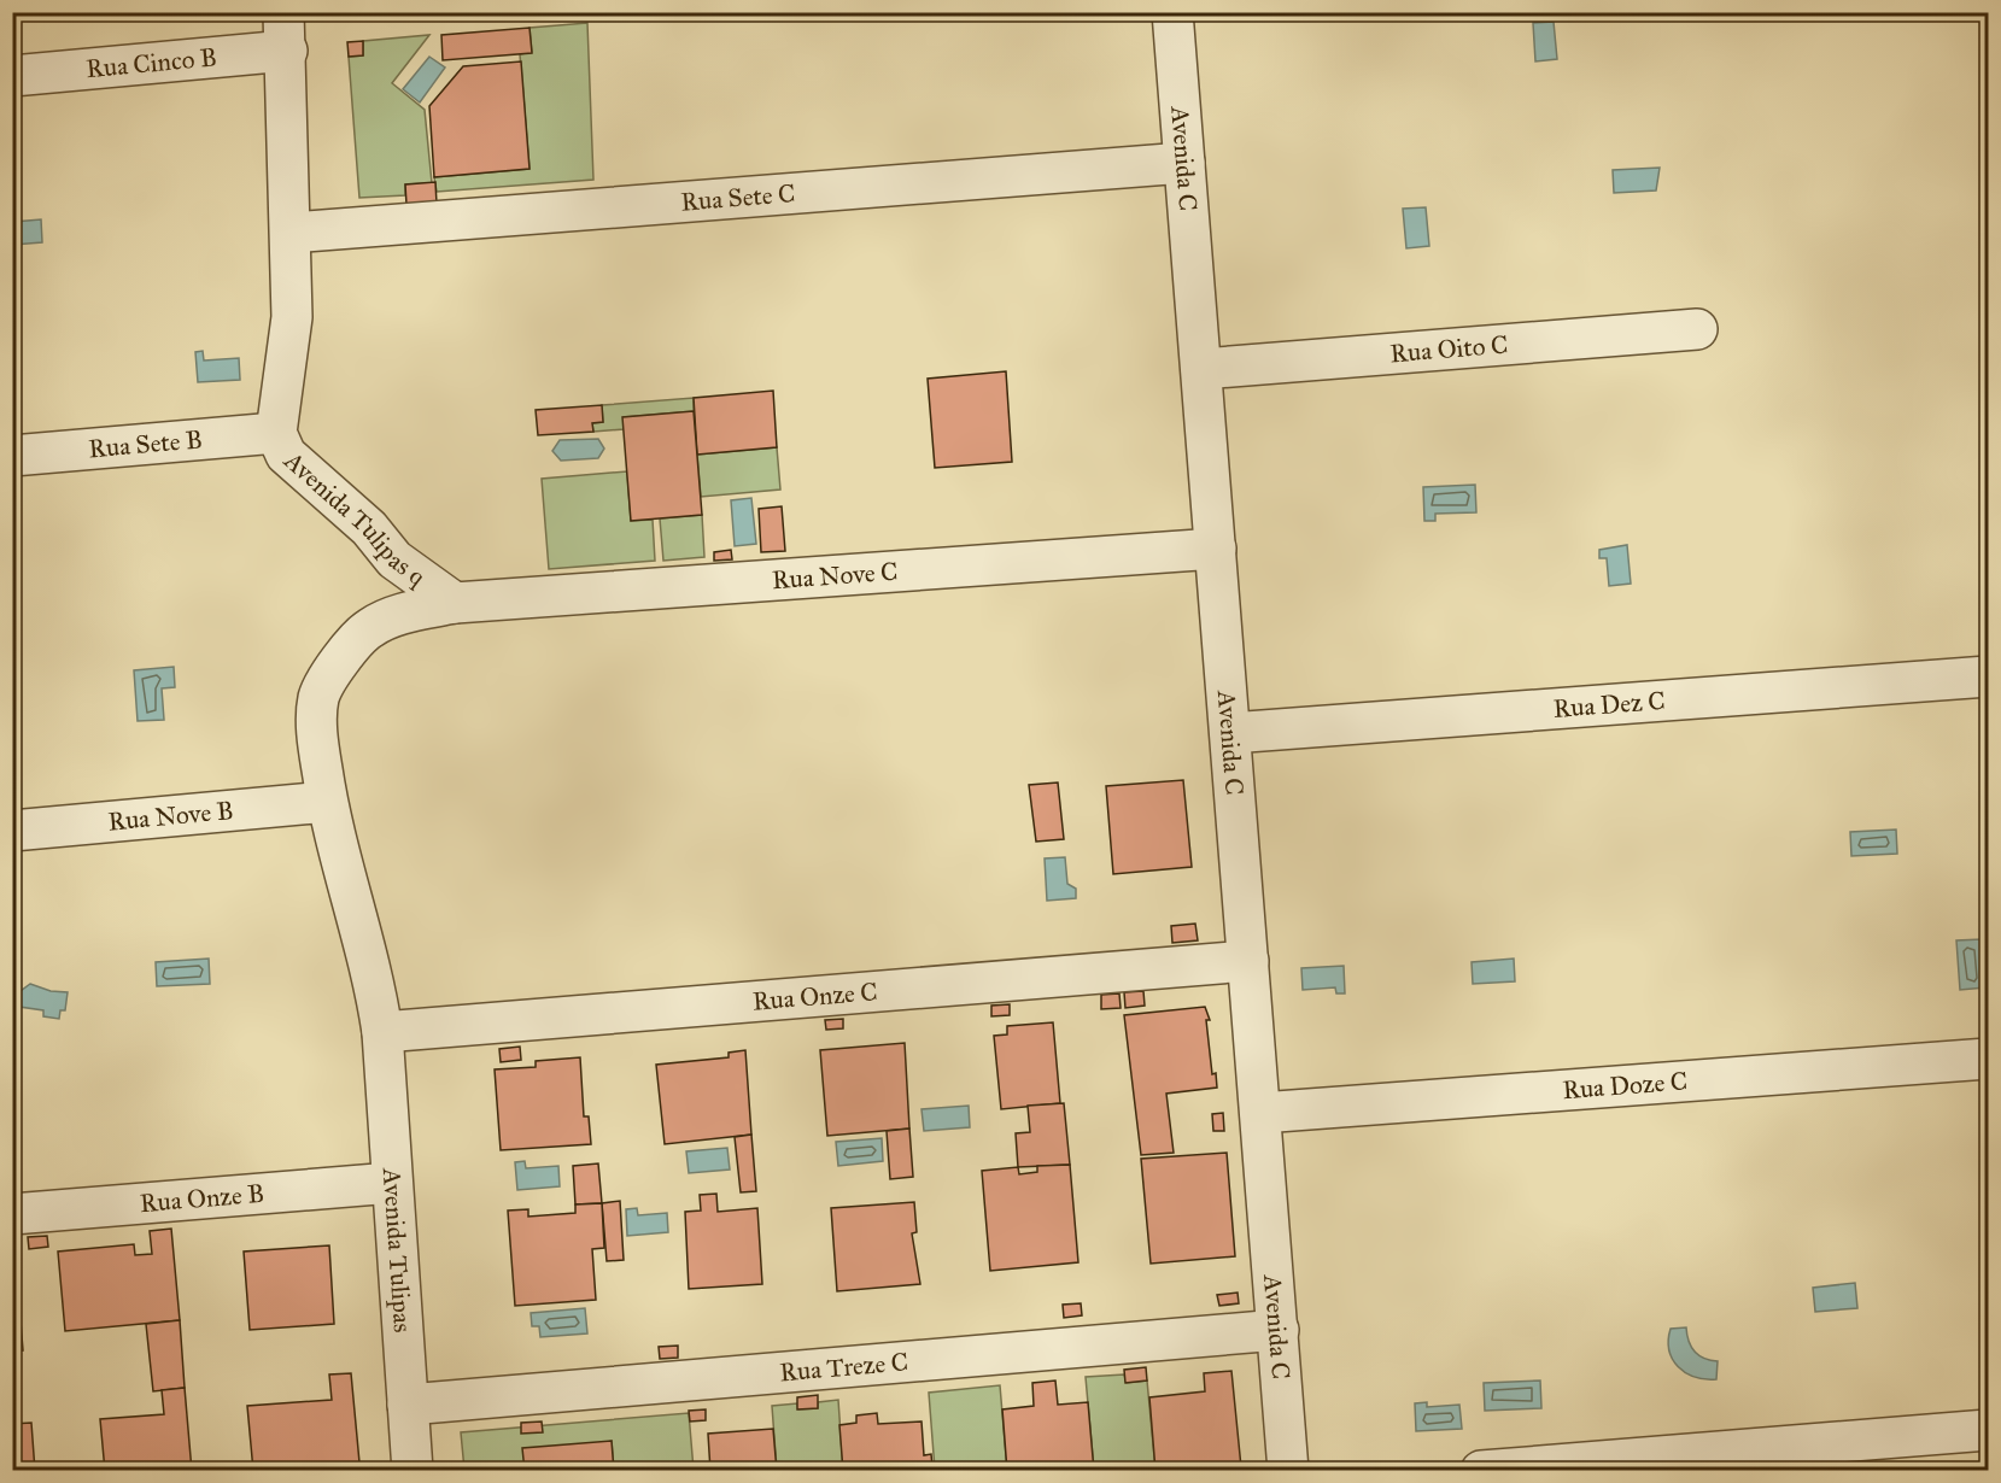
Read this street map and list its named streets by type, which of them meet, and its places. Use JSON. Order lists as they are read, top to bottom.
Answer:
{
  "streets": {
    "street": [
      "Rua Cinco B",
      "Avenida C",
      "Rua Sete C",
      "Rua Oito C",
      "Rua Sete B",
      "Avenida Tulipas q",
      "Rua Nove C",
      "Rua Dez C",
      "Rua Nove B",
      "Rua Onze C",
      "Rua Doze C",
      "Rua Onze B",
      "Avenida Tulipas",
      "Rua Treze C"
    ]
  },
  "crossings": [
    ["Rua Cinco B", "Avenida Tulipas q"],
    ["Avenida C", "Rua Sete C"],
    ["Avenida C", "Rua Oito C"],
    ["Avenida C", "Rua Nove C"],
    ["Avenida C", "Rua Dez C"],
    ["Avenida C", "Rua Onze C"],
    ["Avenida C", "Rua Doze C"],
    ["Avenida C", "Rua Treze C"],
    ["Rua Sete C", "Avenida Tulipas q"],
    ["Rua Sete B", "Avenida Tulipas q"],
    ["Avenida Tulipas q", "Rua Nove C"],
    ["Avenida Tulipas q", "Rua Nove B"],
    ["Avenida Tulipas q", "Rua Onze C"],
    ["Avenida Tulipas q", "Avenida Tulipas"],
    ["Rua Onze C", "Avenida Tulipas"],
    ["Rua Onze B", "Avenida Tulipas"],
    ["Avenida Tulipas", "Rua Treze C"]
  ]
}
